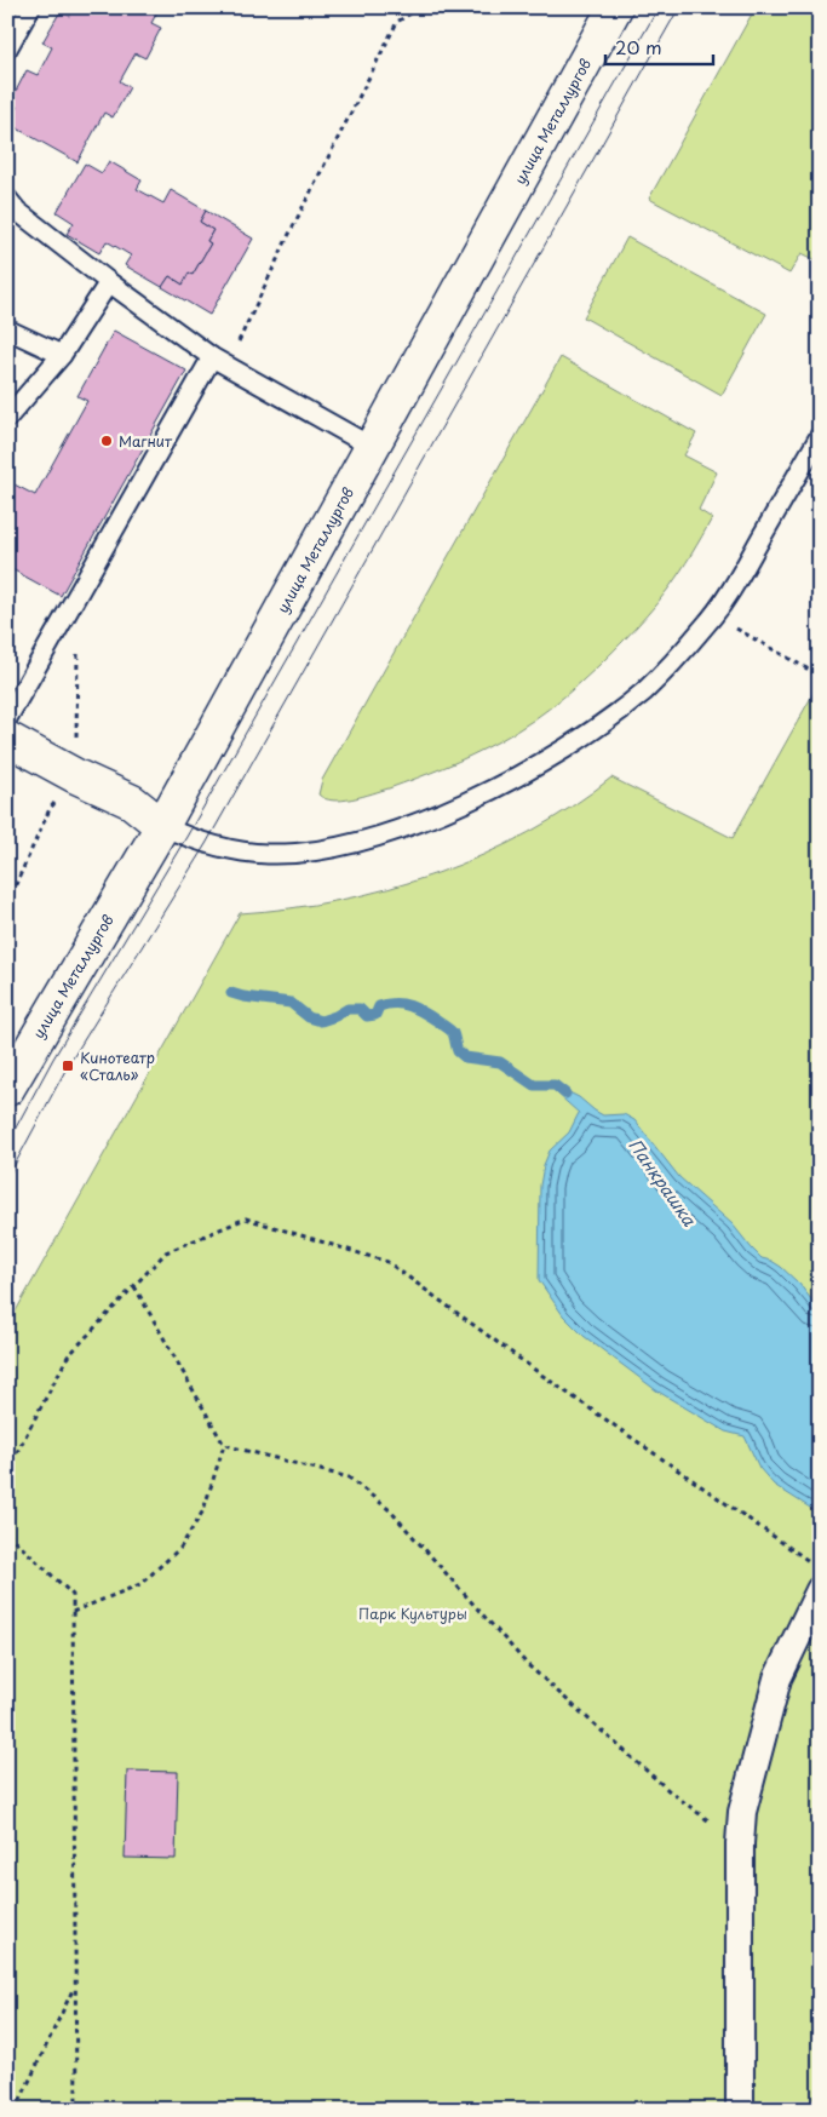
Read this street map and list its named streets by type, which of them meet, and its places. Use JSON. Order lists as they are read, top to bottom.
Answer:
{
  "streets": {
    "main road": ["улица Металлургов"]
  },
  "water": ["Панкрашка"],
  "parks": ["Парк Культуры"],
  "places": {
    "other": ["Магнит"],
    "transit": ["Кинотеатр «Сталь»"]
  },
  "scale_bar": "20 m"
}
